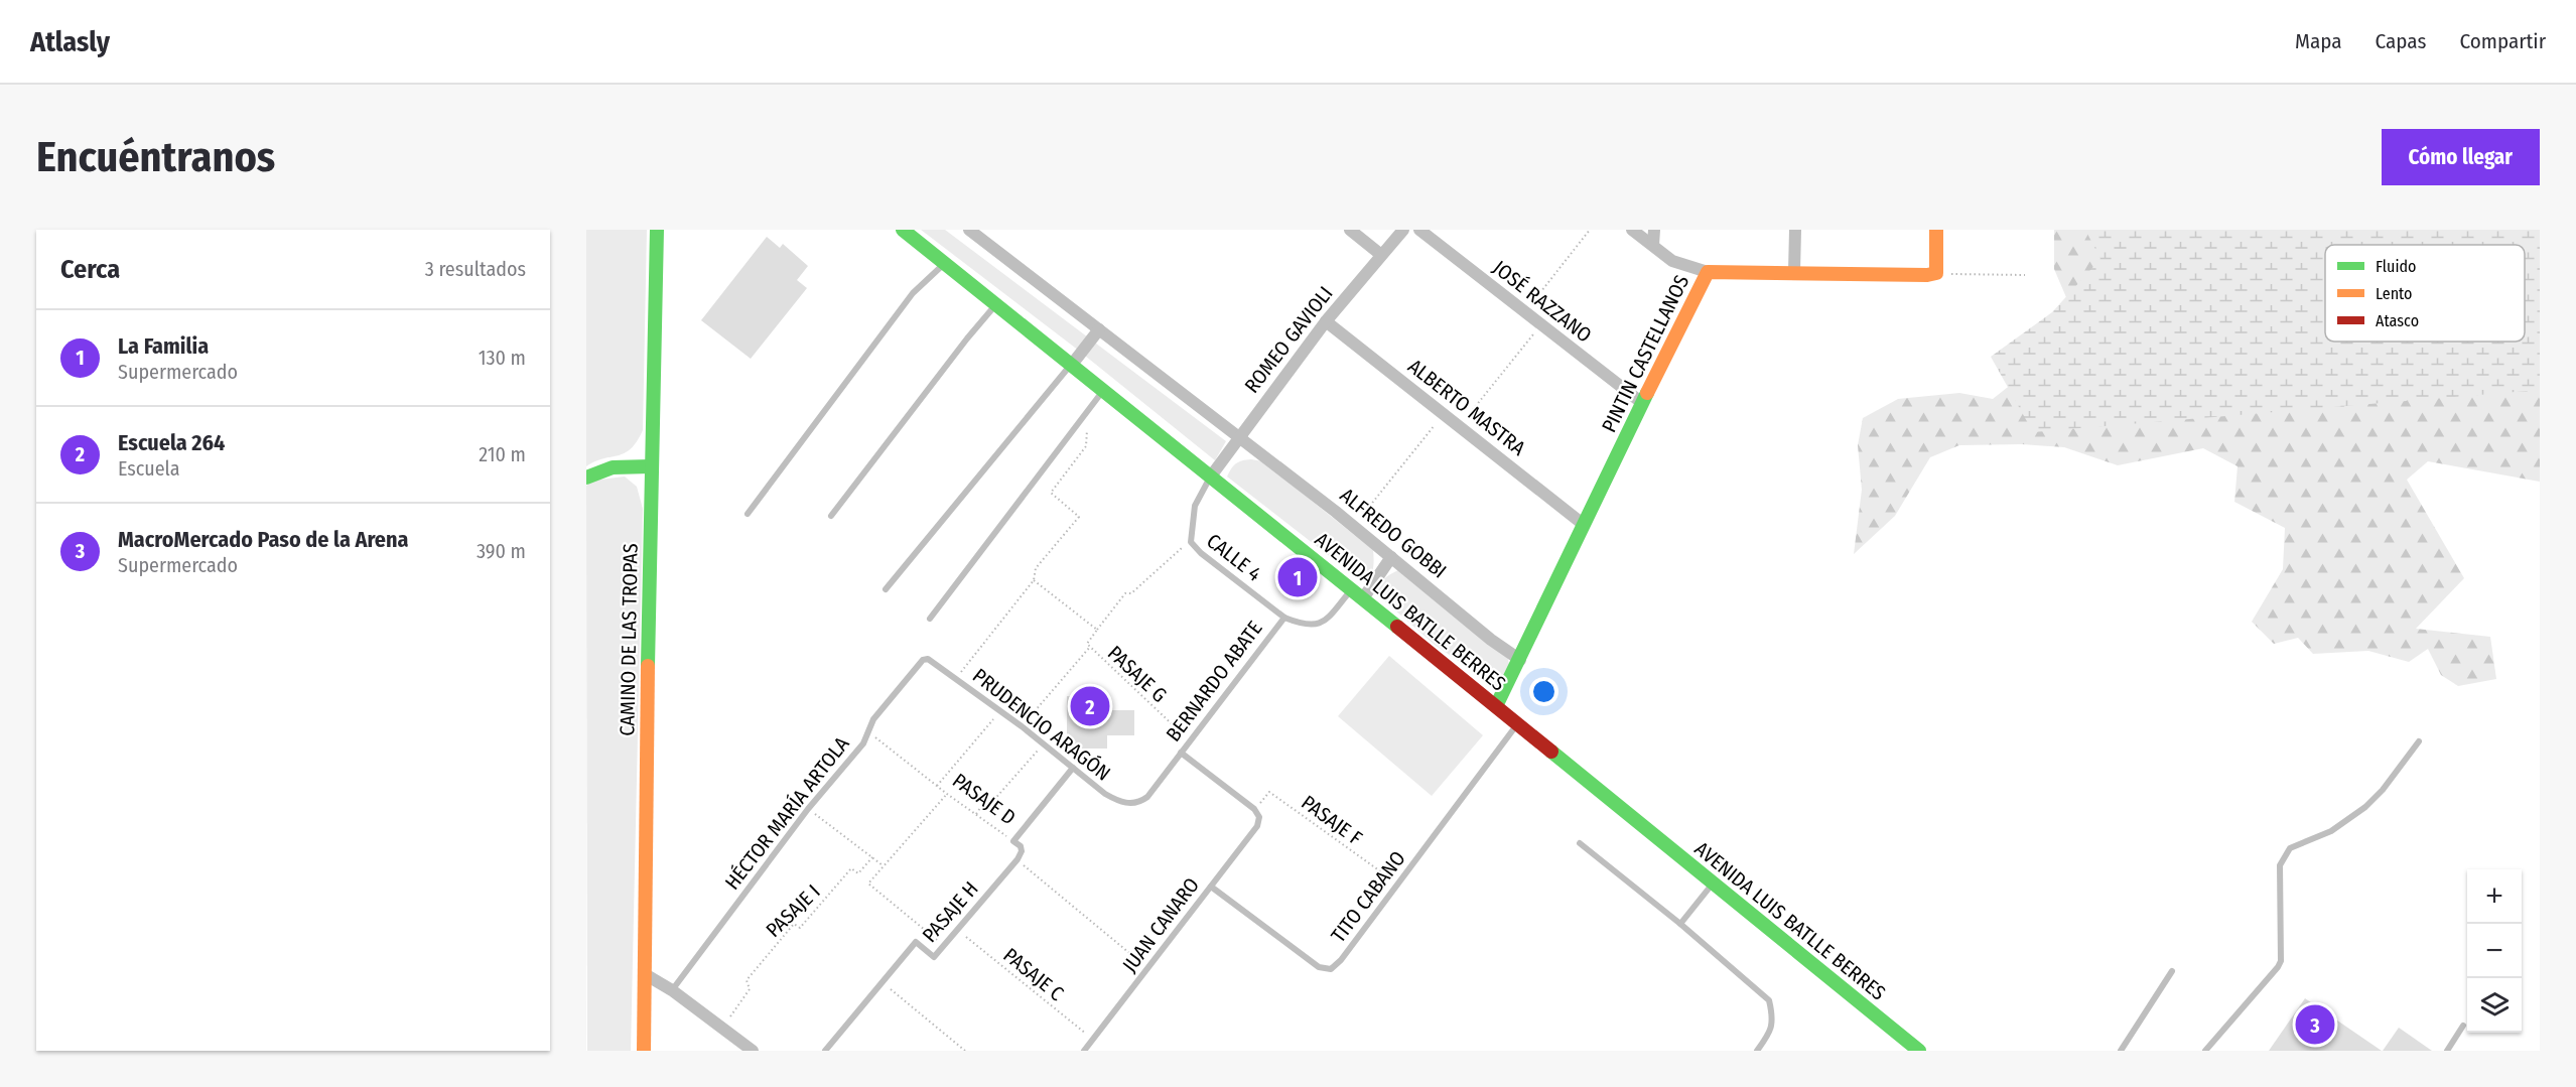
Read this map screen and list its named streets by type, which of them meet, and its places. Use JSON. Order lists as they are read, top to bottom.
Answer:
{
  "streets": {
    "main road": ["PINTIN CASTELLANOS", "AVENIDA LUIS BATLLE BERRES", "CAMINO DE LAS TROPAS"],
    "street": [
      "JOSÉ RAZZANO",
      "ROMEO GAVIOLI",
      "ALBERTO MASTRA",
      "ALFREDO GOBBI"
    ],
    "lane": [
      "CALLE 4",
      "BERNARDO ABATE",
      "PRUDENCIO ARAGÓN",
      "PASAJE D",
      "HÉCTOR MARÍA ARTOLA",
      "TITO CABANO",
      "PASAJE H",
      "JUAN CANARO"
    ],
    "path": [
      "PASAJE G",
      "PASAJE F",
      "PASAJE I",
      "PASAJE C"
    ]
  },
  "crossings": [
    ["JOSÉ RAZZANO", "PINTIN CASTELLANOS"],
    ["ROMEO GAVIOLI", "ALBERTO MASTRA"],
    ["ROMEO GAVIOLI", "ALFREDO GOBBI"],
    ["ROMEO GAVIOLI", "CALLE 4"],
    ["ROMEO GAVIOLI", "AVENIDA LUIS BATLLE BERRES"],
    ["PINTIN CASTELLANOS", "ALBERTO MASTRA"],
    ["PINTIN CASTELLANOS", "ALFREDO GOBBI"],
    ["PINTIN CASTELLANOS", "AVENIDA LUIS BATLLE BERRES"],
    ["CALLE 4", "AVENIDA LUIS BATLLE BERRES"],
    ["CALLE 4", "BERNARDO ABATE"],
    ["AVENIDA LUIS BATLLE BERRES", "BERNARDO ABATE"],
    ["AVENIDA LUIS BATLLE BERRES", "TITO CABANO"],
    ["PASAJE G", "BERNARDO ABATE"],
    ["BERNARDO ABATE", "PRUDENCIO ARAGÓN"],
    ["PRUDENCIO ARAGÓN", "HÉCTOR MARÍA ARTOLA"],
    ["PASAJE D", "HÉCTOR MARÍA ARTOLA"],
    ["PASAJE D", "PASAJE H"],
    ["PASAJE F", "TITO CABANO"],
    ["PASAJE F", "JUAN CANARO"],
    ["TITO CABANO", "JUAN CANARO"],
    ["PASAJE H", "PASAJE C"],
    ["JUAN CANARO", "PASAJE C"]
  ],
  "legend": ["Fluido", "Lento", "Atasco"],
  "page": {
    "header": "Atlasly",
    "nav": ["Mapa", "Capas", "Compartir"],
    "buttons": "Cómo llegar",
    "title": "Encuéntranos",
    "heading": ["Cerca", "3 resultados"],
    "list": [
      {
        "mark": "1",
        "name": "La Familia",
        "note": "Supermercado",
        "value": "130 m"
      },
      {
        "mark": "2",
        "name": "Escuela 264",
        "note": "Escuela",
        "value": "210 m"
      },
      {
        "mark": "3",
        "name": "MacroMercado Paso de la Arena",
        "note": "Supermercado",
        "value": "390 m"
      }
    ],
    "pins": ["1", "2", "3"],
    "map_buttons": ["+", "−"]
  }
}
